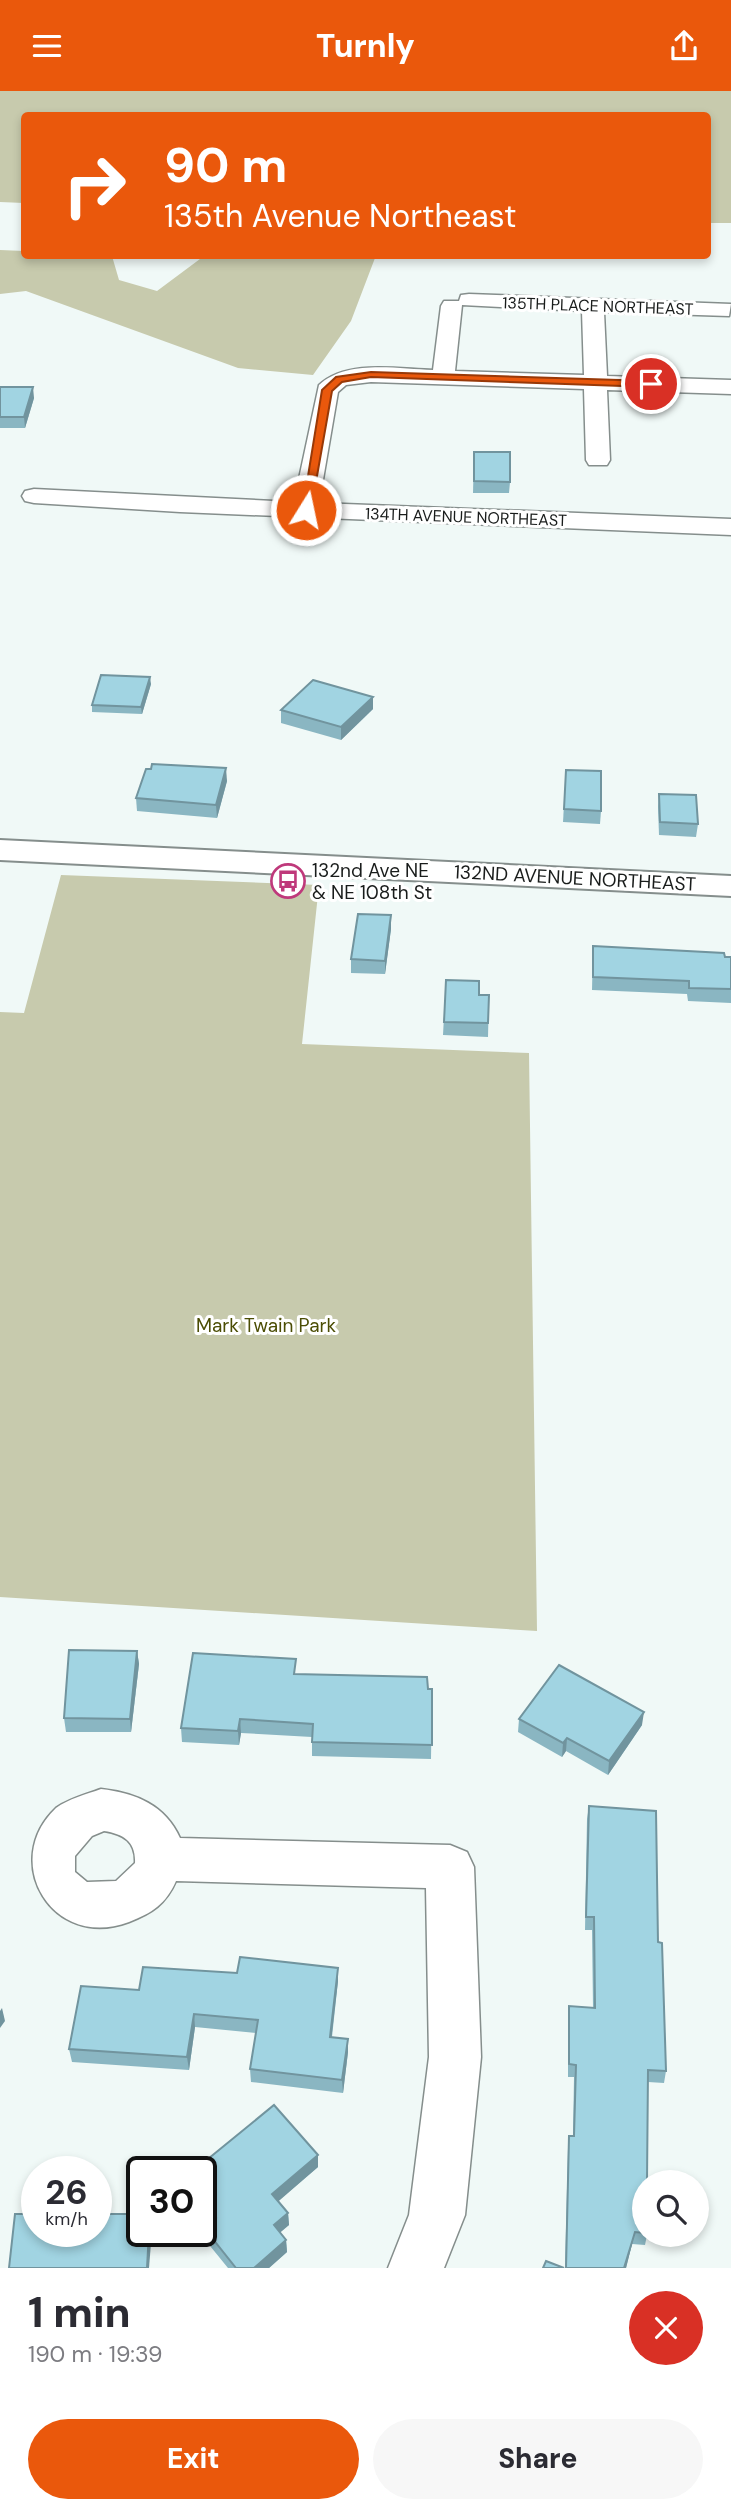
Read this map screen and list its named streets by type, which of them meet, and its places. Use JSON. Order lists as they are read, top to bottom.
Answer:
{
  "streets": {
    "street": ["135TH PLACE NORTHEAST", "134TH AVENUE NORTHEAST", "132ND AVENUE NORTHEAST"]
  },
  "parks": ["Mark Twain Park"],
  "places": {
    "bus stop": ["132nd Ave NE & NE 108th St"]
  },
  "page": {
    "header": "Turnly",
    "turn": ["90 m", "135th Avenue Northeast"],
    "speed": "26 km/h",
    "limit": "30",
    "heading": ["1 min", "190 m · 19:39"],
    "buttons": ["Exit", "Share"]
  }
}
